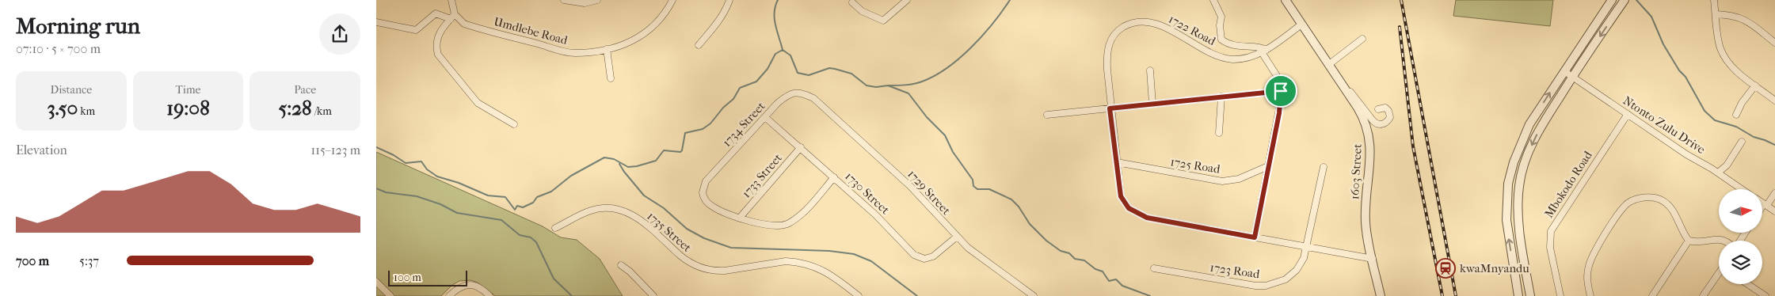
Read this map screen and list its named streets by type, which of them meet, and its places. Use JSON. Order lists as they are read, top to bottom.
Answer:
{
  "streets": {
    "street": [
      "1722 Road",
      "Umdlebe Road",
      "1734 Street",
      "Ntonto Zulu Drive",
      "1725 Road",
      "1603 Street",
      "1733 Street",
      "Mbokodo Road",
      "1729 Street",
      "1730 Street",
      "1735 Street",
      "1723 Road"
    ]
  },
  "crossings": [
    ["1722 Road", "1725 Road"],
    ["1722 Road", "1603 Street"],
    ["1722 Road", "1723 Road"],
    ["1734 Street", "1733 Street"],
    ["1734 Street", "1729 Street"],
    ["1734 Street", "1730 Street"],
    ["Ntonto Zulu Drive", "Mbokodo Road"],
    ["1733 Street", "1730 Street"],
    ["1729 Street", "1730 Street"]
  ],
  "places": {
    "station": ["kwaMnyandu"]
  },
  "scale_bar": "100 m",
  "north": "right",
  "page": {
    "heading": ["Morning run", "07:10 · 5 × 700 m"],
    "stats": [
      ["Distance", "3.50 km"],
      ["Time", "19:08"],
      ["Pace", "5:28 /km"]
    ],
    "chart": ["Elevation", "115–123 m"],
    "list": [
      {
        "name": "700 m",
        "note": "5:37"
      }
    ],
    "scale": "100 m"
  }
}
